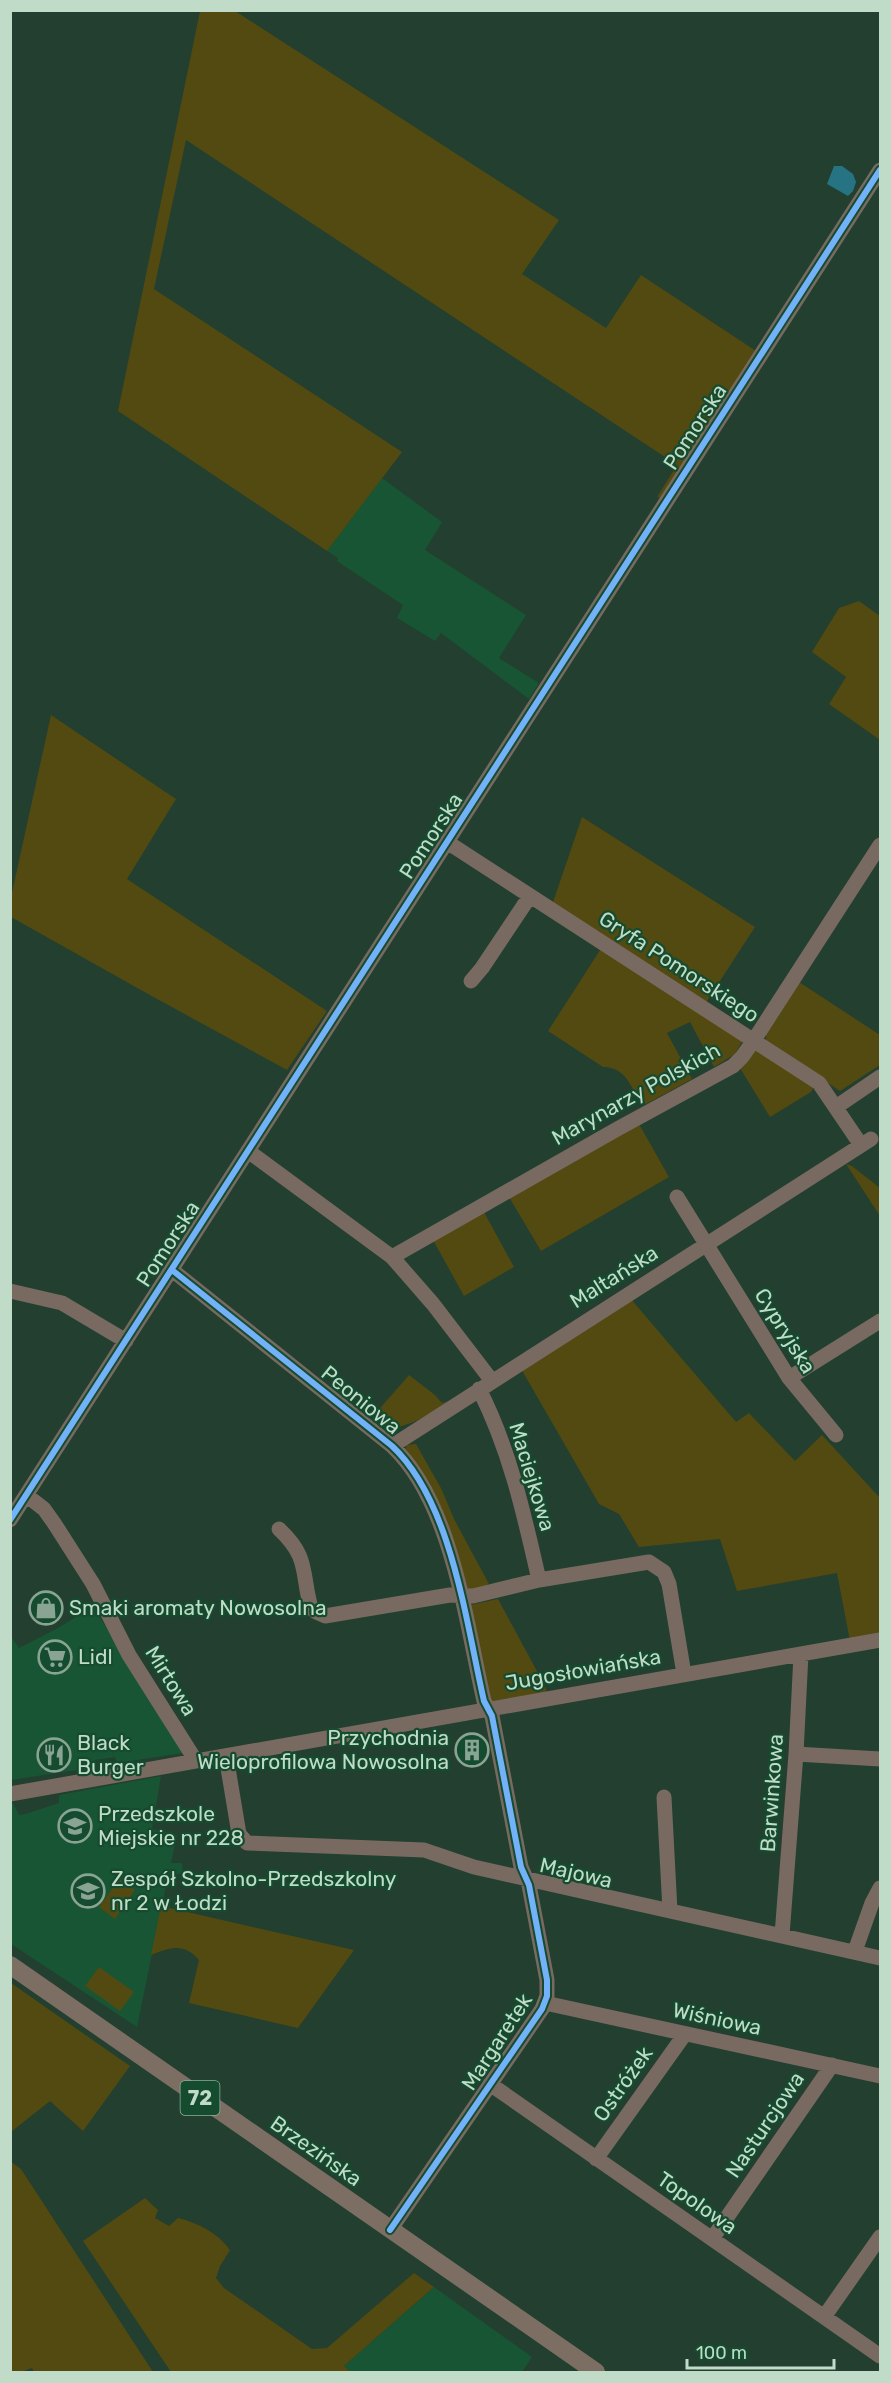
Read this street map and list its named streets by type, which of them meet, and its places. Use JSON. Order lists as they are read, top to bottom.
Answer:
{
  "streets": {
    "main road": ["72", "Brzezińska"],
    "street": [
      "Pomorska",
      "Gryfa Pomorskiego",
      "Marynarzy Polskich",
      "Maltańska",
      "Cypryjska",
      "Peoniowa",
      "Maciejkowa",
      "Jugosłowiańska",
      "Mirtowa",
      "Barwinkowa",
      "Majowa",
      "Wiśniowa",
      "Margaretek",
      "Ostróżek",
      "Nasturcjowa",
      "Topolowa"
    ]
  },
  "crossings": [
    ["Pomorska", "Gryfa Pomorskiego"],
    ["Pomorska", "Peoniowa"],
    ["Pomorska", "Maciejkowa"],
    ["Pomorska", "Mirtowa"],
    ["Gryfa Pomorskiego", "Marynarzy Polskich"],
    ["Gryfa Pomorskiego", "Maltańska"],
    ["Marynarzy Polskich", "Maciejkowa"],
    ["Maltańska", "Cypryjska"],
    ["Maltańska", "Peoniowa"],
    ["Maltańska", "Maciejkowa"],
    ["Peoniowa", "Jugosłowiańska"],
    ["Peoniowa", "Margaretek"],
    ["Jugosłowiańska", "Mirtowa"],
    ["Jugosłowiańska", "Barwinkowa"],
    ["Jugosłowiańska", "Majowa"],
    ["Jugosłowiańska", "Margaretek"],
    ["Barwinkowa", "Majowa"],
    ["Majowa", "Margaretek"],
    ["Wiśniowa", "Margaretek"],
    ["Wiśniowa", "Ostróżek"],
    ["Wiśniowa", "Nasturcjowa"],
    ["Margaretek", "Brzezińska"],
    ["Margaretek", "Topolowa"],
    ["Ostróżek", "Topolowa"],
    ["Nasturcjowa", "Topolowa"]
  ],
  "places": {
    "shop": ["Smaki aromaty Nowosolna"],
    "supermarket": ["Lidl"],
    "building": ["Przychodnia Wieloprofilowa Nowosolna"],
    "restaurant": ["Black Burger"],
    "school or university": ["Przedszkole Miejskie nr 228", "Zespół Szkolno-Przedszkolny nr 2 w Łodzi"]
  },
  "scale_bar": "100 m"
}
